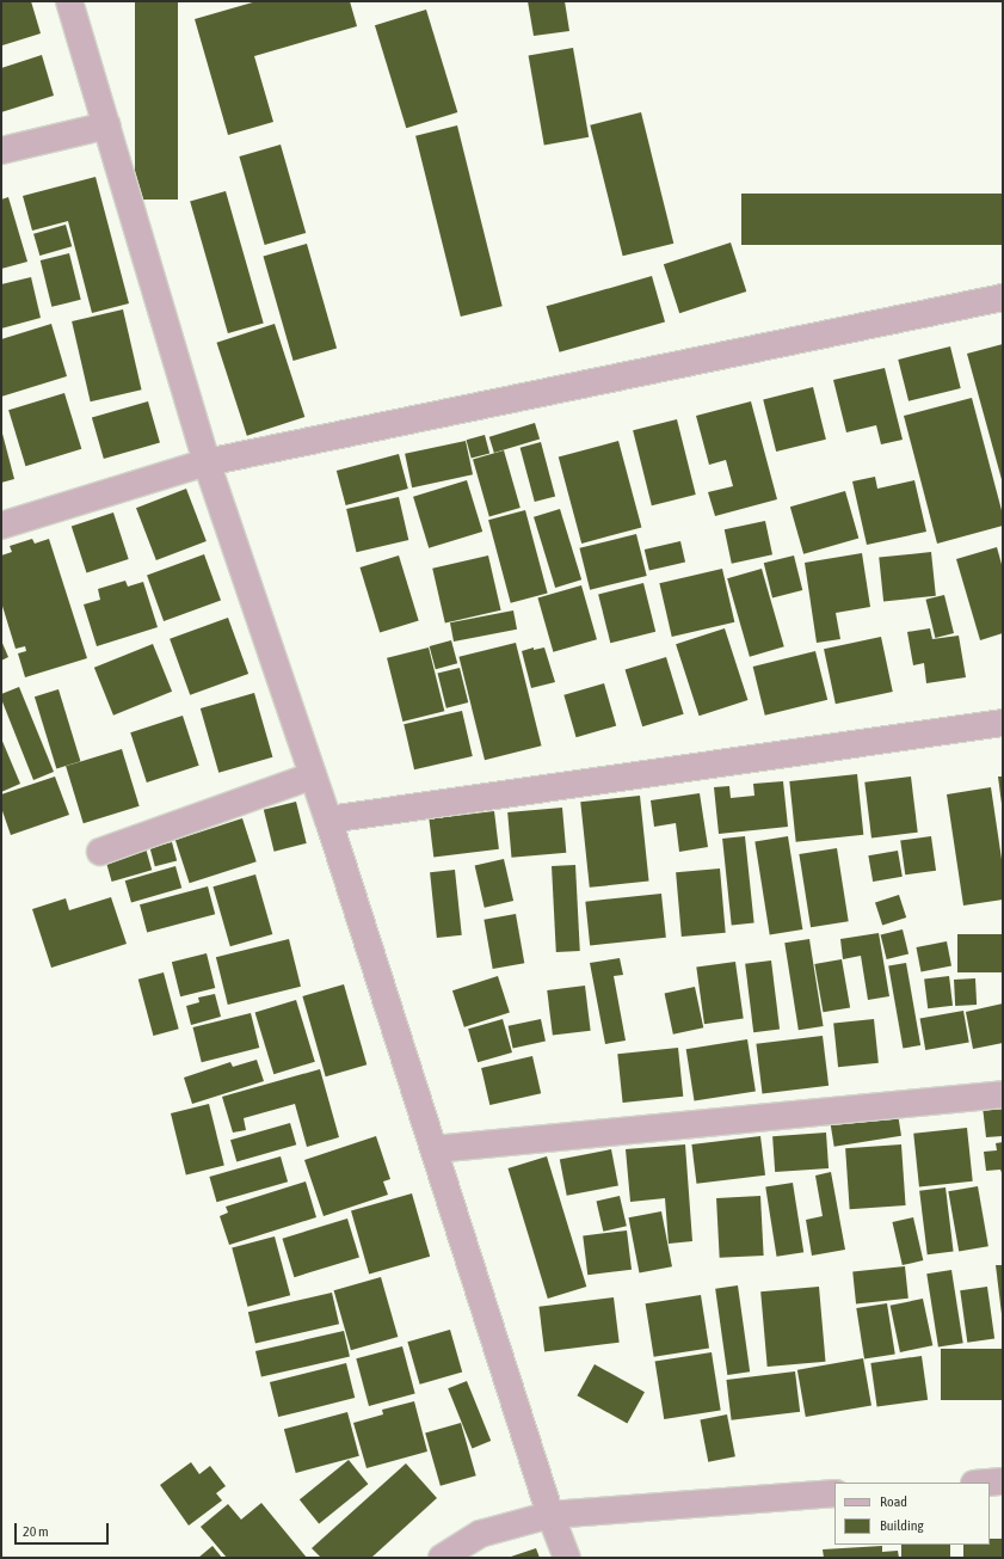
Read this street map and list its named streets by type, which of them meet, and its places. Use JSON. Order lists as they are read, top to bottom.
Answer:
{
  "legend": ["Road", "Building"],
  "scale_bar": "20 m"
}
